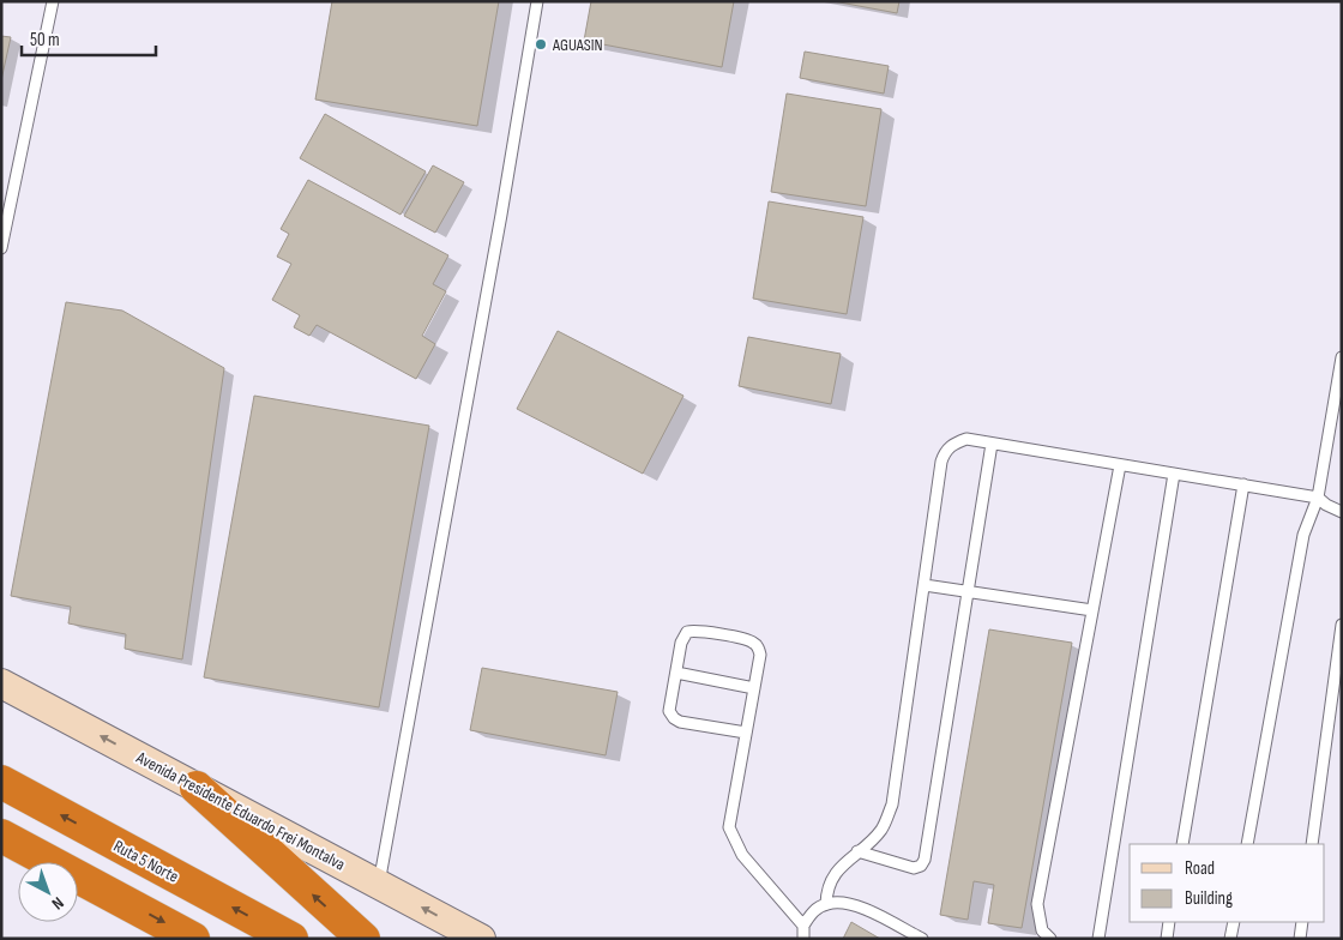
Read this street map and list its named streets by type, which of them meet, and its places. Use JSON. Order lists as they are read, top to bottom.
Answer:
{
  "streets": {
    "highway": ["Ruta 5 Norte"],
    "street": ["Avenida Presidente Eduardo Frei Montalva"]
  },
  "one_way": ["Avenida Presidente Eduardo Frei Montalva"],
  "places": ["AGUASIN"],
  "legend": ["Road", "Building"],
  "scale_bar": "50 m",
  "north": "bottom right"
}
